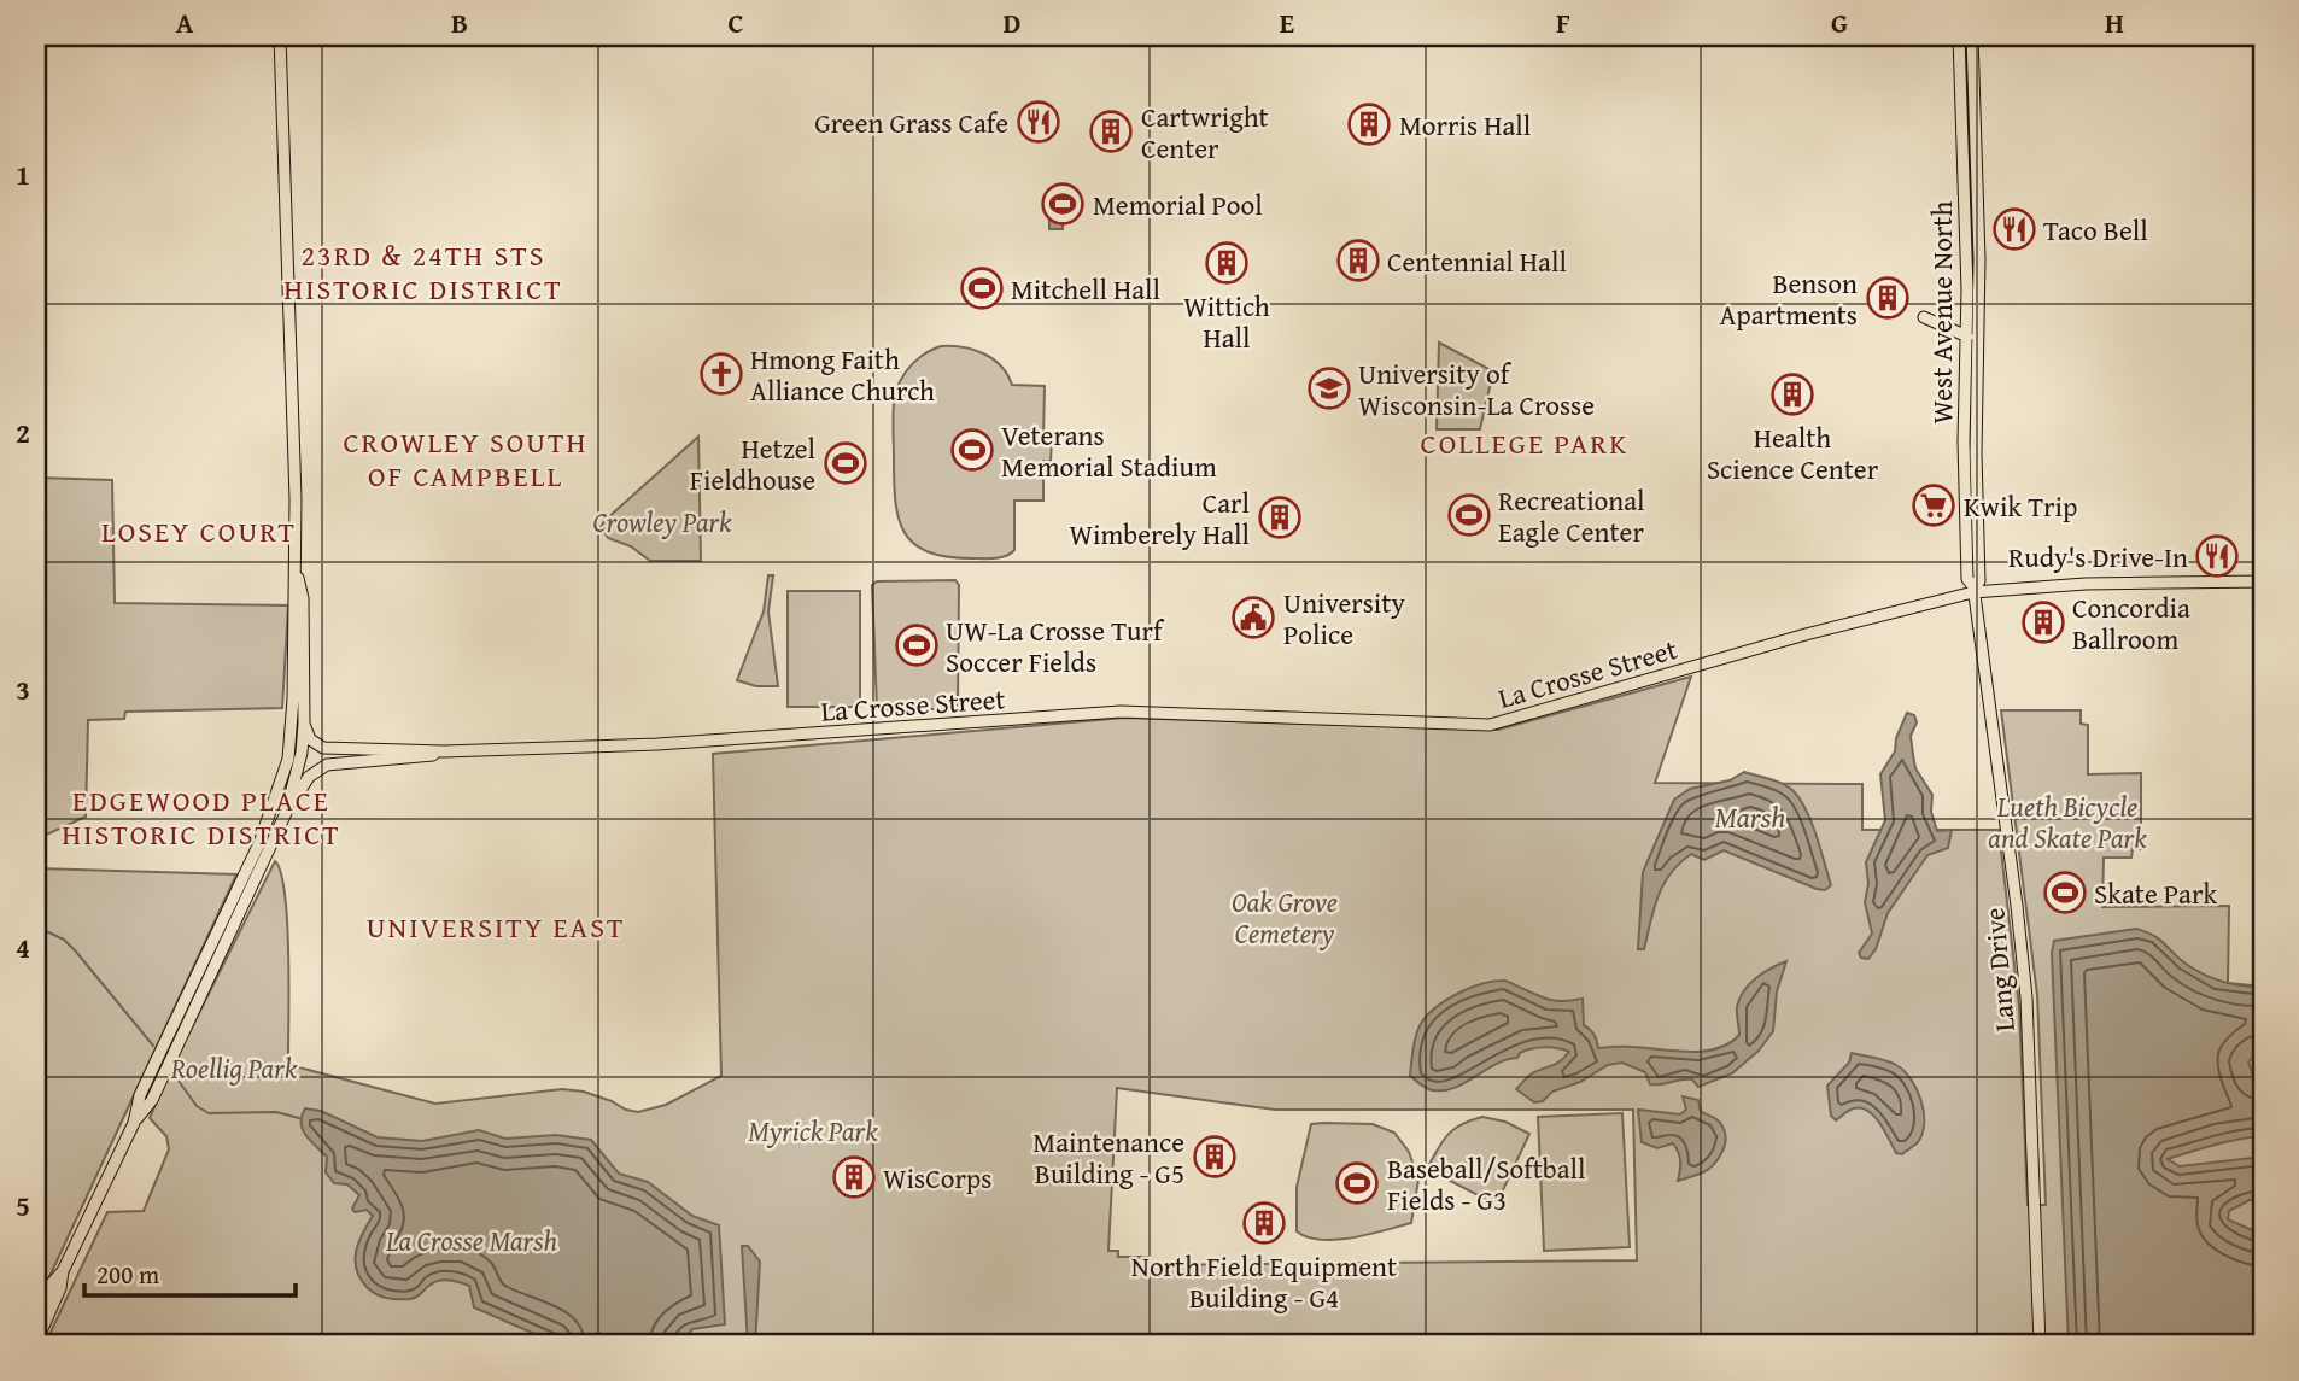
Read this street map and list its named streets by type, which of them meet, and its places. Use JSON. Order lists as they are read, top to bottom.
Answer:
{
  "streets": {
    "main road": ["West Avenue North", "La Crosse Street", "Lang Drive"]
  },
  "crossings": [
    ["West Avenue North", "La Crosse Street"],
    ["West Avenue North", "Lang Drive"],
    ["La Crosse Street", "Lang Drive"]
  ],
  "districts": [
    "23RD & 24TH STS HISTORIC DISTRICT",
    "CROWLEY SOUTH OF CAMPBELL",
    "COLLEGE PARK",
    "LOSEY COURT",
    "EDGEWOOD PLACE HISTORIC DISTRICT",
    "UNIVERSITY EAST"
  ],
  "water": ["Marsh"],
  "parks": [
    "Crowley Park",
    "Lueth Bicycle and Skate Park",
    "Oak Grove Cemetery",
    "Roellig Park",
    "Myrick Park",
    "La Crosse Marsh"
  ],
  "places": {
    "restaurant": ["Green Grass Cafe", "Taco Bell", "Rudy's Drive-In"],
    "building": [
      "Morris Hall",
      "Cartwright Center",
      "Centennial Hall",
      "Wittich Hall",
      "Benson Apartments",
      "Health Science Center",
      "Carl Wimberely Hall",
      "Concordia Ballroom",
      "Maintenance Building - G5",
      "WisCorps",
      "North Field Equipment Building - G4"
    ],
    "sports": [
      "Memorial Pool",
      "Mitchell Hall",
      "Veterans Memorial Stadium",
      "Hetzel Fieldhouse",
      "Recreational Eagle Center",
      "UW-La Crosse Turf Soccer Fields",
      "Skate Park",
      "Baseball/Softball Fields - G3"
    ],
    "church": ["Hmong Faith Alliance Church"],
    "school or university": ["University of Wisconsin-La Crosse"],
    "supermarket": ["Kwik Trip"],
    "public building": ["University Police"]
  },
  "scale_bar": "200 m",
  "grid": {
    "columns": [
      "A",
      "B",
      "C",
      "D",
      "E",
      "F",
      "G",
      "H"
    ],
    "rows": [
      "1",
      "2",
      "3",
      "4",
      "5"
    ]
  }
}
